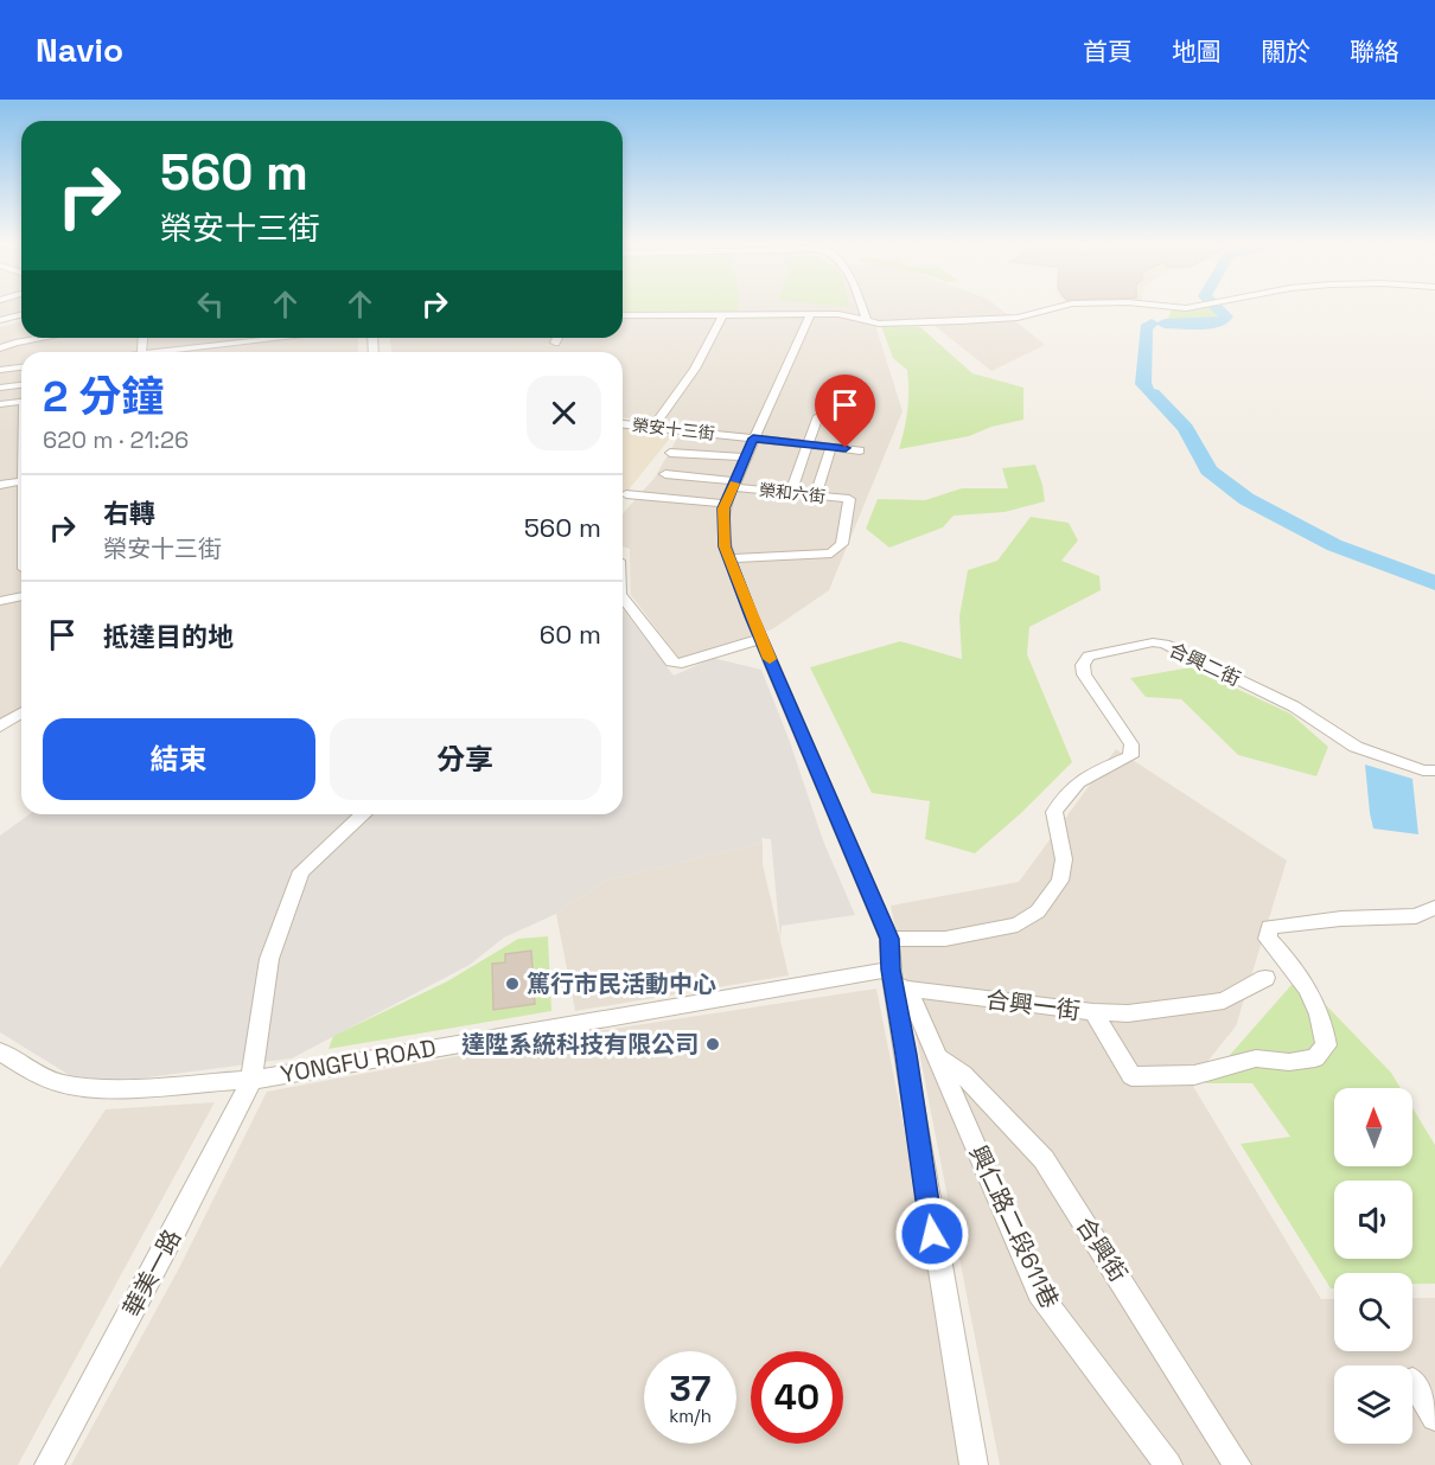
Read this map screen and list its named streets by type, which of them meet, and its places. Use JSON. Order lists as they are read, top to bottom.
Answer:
{
  "streets": {
    "street": [
      "榮安十三街",
      "榮和六街",
      "合興二街",
      "合興一街",
      "YONGFU ROAD",
      "興仁路二段611巷",
      "合興街",
      "華美一路"
    ]
  },
  "crossings": [
    ["合興一街", "YONGFU ROAD"],
    ["合興一街", "興仁路二段611巷"],
    ["YONGFU ROAD", "興仁路二段611巷"],
    ["YONGFU ROAD", "華美一路"],
    ["興仁路二段611巷", "合興街"]
  ],
  "places": ["篤行市民活動中心", "達陞系統科技有限公司"],
  "north": "top",
  "page": {
    "header": "Navio",
    "nav": [
      "首頁",
      "地圖",
      "關於",
      "聯絡"
    ],
    "turn": ["560 m", "榮安十三街"],
    "heading": ["2 分鐘", "620 m · 21:26"],
    "list": [
      {
        "name": "右轉",
        "note": "榮安十三街",
        "value": "560 m"
      },
      {
        "name": "抵達目的地",
        "value": "60 m"
      }
    ],
    "buttons": ["結束", "分享"],
    "speed": "37 km/h",
    "limit": "40"
  }
}
